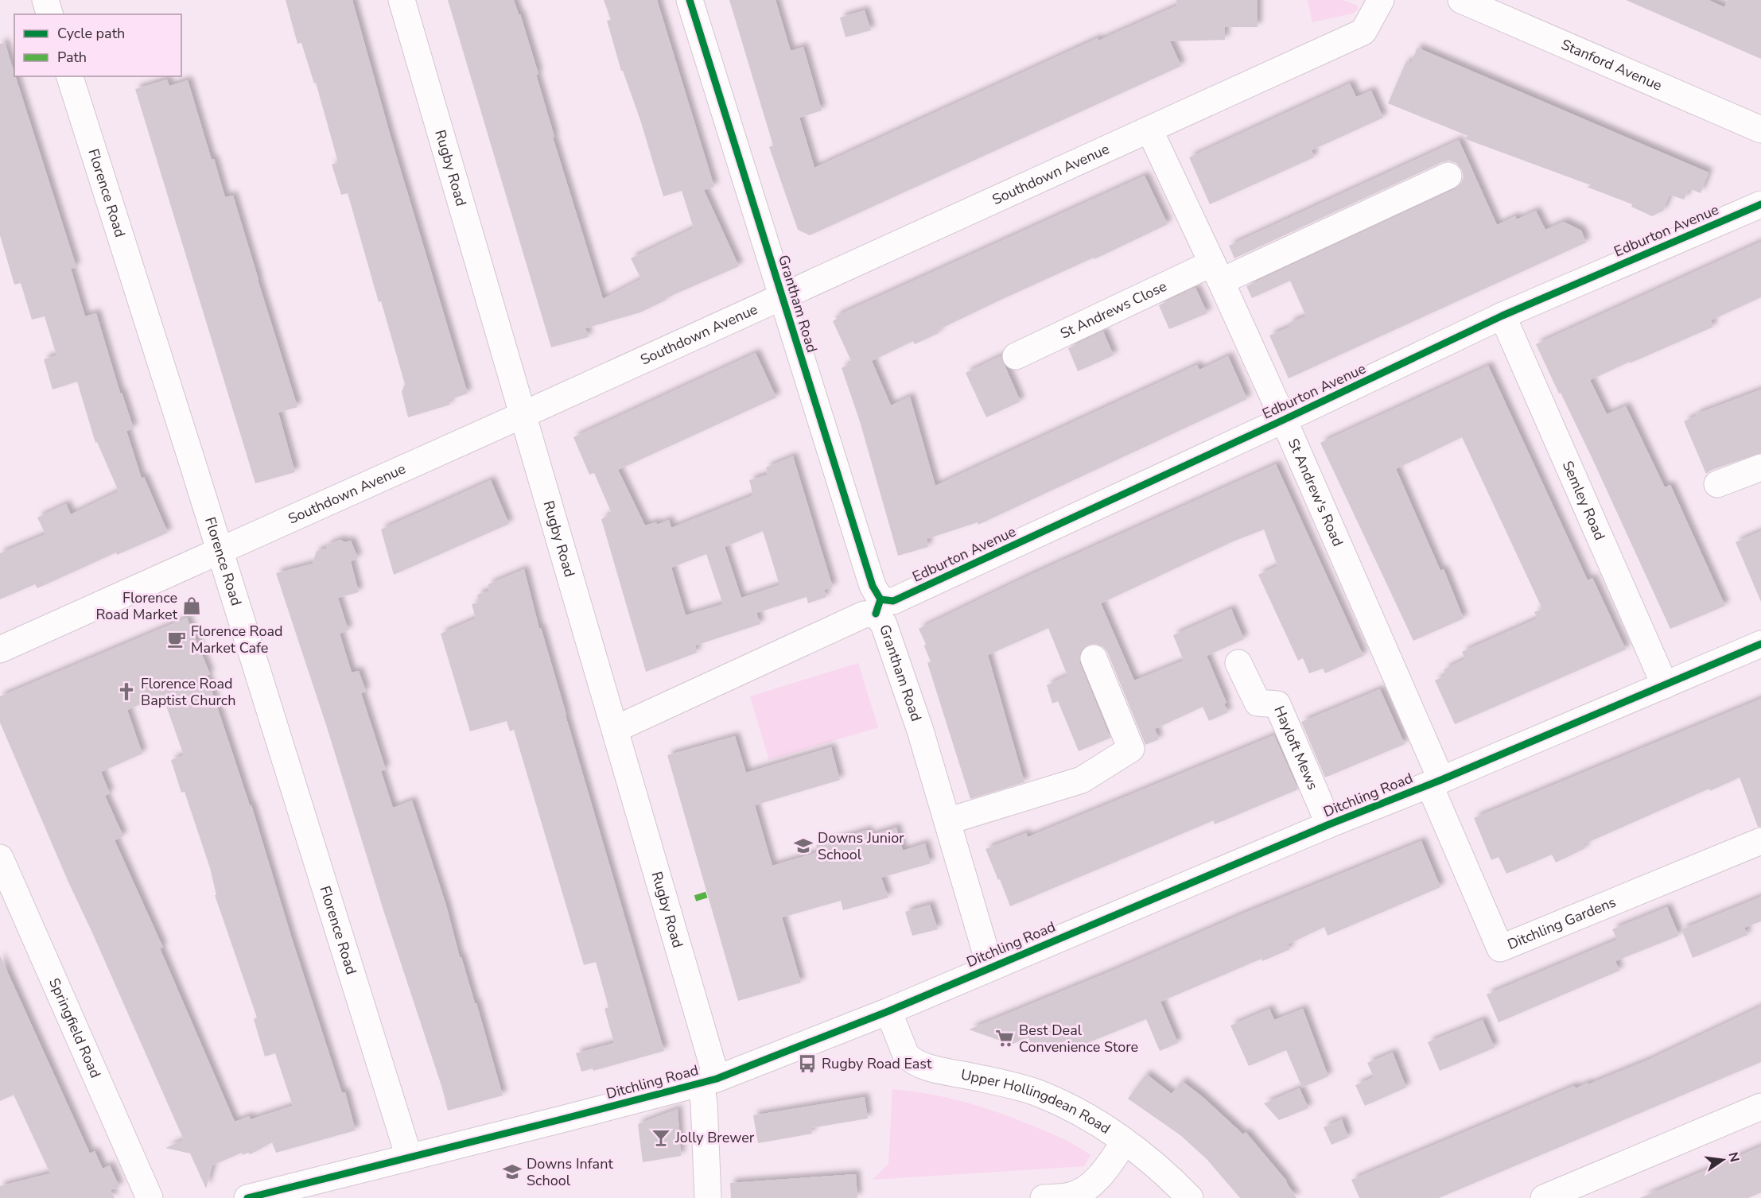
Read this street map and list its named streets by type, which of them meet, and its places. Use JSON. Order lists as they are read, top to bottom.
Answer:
{
  "streets": {
    "street": [
      "Stanford Avenue",
      "Rugby Road",
      "Southdown Avenue",
      "Florence Road",
      "Edburton Avenue",
      "Grantham Road",
      "St Andrews Close",
      "St Andrew's Road",
      "Semley Road",
      "Hayloft Mews",
      "Ditchling Road",
      "Ditchling Gardens",
      "Springfield Road",
      "Upper Hollingdean Road"
    ]
  },
  "crossings": [
    ["Rugby Road", "Southdown Avenue"],
    ["Rugby Road", "Edburton Avenue"],
    ["Rugby Road", "Ditchling Road"],
    ["Southdown Avenue", "Florence Road"],
    ["Southdown Avenue", "Grantham Road"],
    ["Southdown Avenue", "St Andrew's Road"],
    ["Florence Road", "Ditchling Road"],
    ["Edburton Avenue", "Grantham Road"],
    ["Edburton Avenue", "St Andrew's Road"],
    ["Edburton Avenue", "Semley Road"],
    ["Grantham Road", "Ditchling Road"],
    ["St Andrews Close", "St Andrew's Road"],
    ["St Andrew's Road", "Ditchling Road"],
    ["St Andrew's Road", "Ditchling Gardens"],
    ["Semley Road", "Ditchling Road"],
    ["Hayloft Mews", "Ditchling Road"],
    ["Ditchling Road", "Ditchling Gardens"],
    ["Ditchling Road", "Upper Hollingdean Road"]
  ],
  "places": {
    "shop": ["Florence Road Market"],
    "cafe": ["Florence Road Market Cafe"],
    "church": ["Florence Road Baptist Church"],
    "school or university": ["Downs Junior School", "Downs Infant School"],
    "supermarket": ["Best Deal Convenience Store"],
    "bus stop": ["Rugby Road East"],
    "bar": ["Jolly Brewer"]
  },
  "legend": ["Cycle path", "Path"],
  "north": "right"
}
